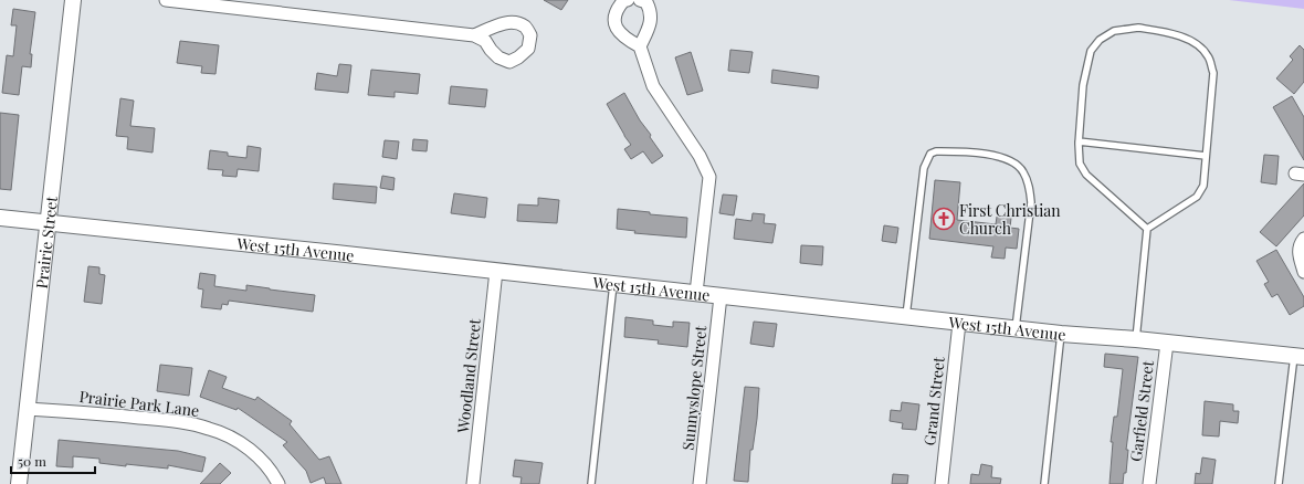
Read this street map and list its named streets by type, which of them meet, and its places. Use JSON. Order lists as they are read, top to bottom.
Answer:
{
  "streets": {
    "street": [
      "Prairie Street",
      "West 15th Avenue",
      "Woodland Street",
      "Sunnyslope Street",
      "Grand Street",
      "Prairie Park Lane",
      "Garfield Street"
    ]
  },
  "crossings": [
    ["Prairie Street", "West 15th Avenue"],
    ["Prairie Street", "Prairie Park Lane"],
    ["West 15th Avenue", "Woodland Street"],
    ["West 15th Avenue", "Sunnyslope Street"],
    ["West 15th Avenue", "Grand Street"],
    ["West 15th Avenue", "Garfield Street"]
  ],
  "places": {
    "church": ["First Christian Church"]
  },
  "scale_bar": "50 m"
}
